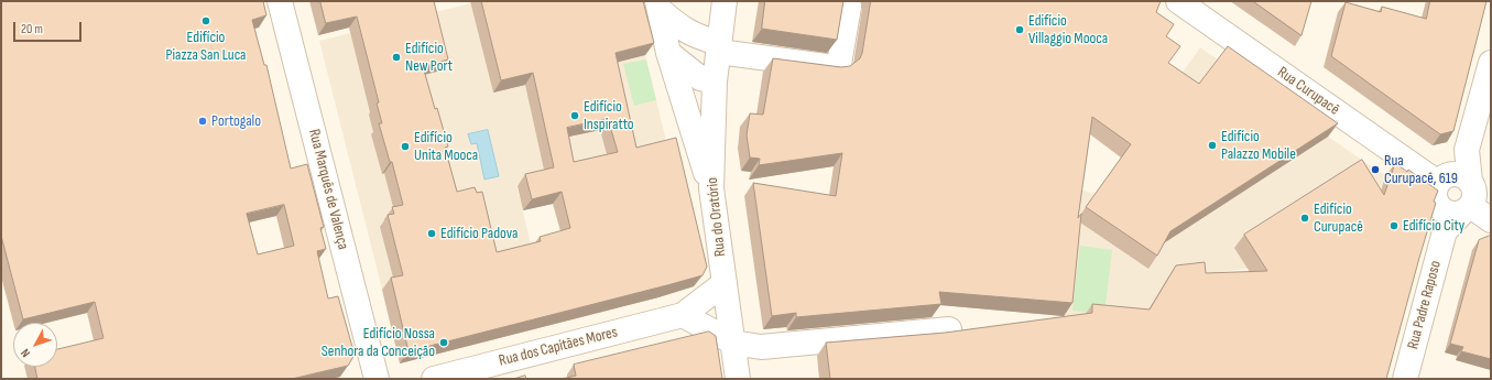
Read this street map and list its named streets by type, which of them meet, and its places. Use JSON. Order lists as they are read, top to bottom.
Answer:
{
  "streets": {
    "street": [
      "Rua Curupacê",
      "Rua Marquês de Valença",
      "Rua do Oratório",
      "Rua Padre Raposo",
      "Rua dos Capitães Mores"
    ]
  },
  "crossings": [
    ["Rua Curupacê", "Rua Padre Raposo"],
    ["Rua do Oratório", "Rua dos Capitães Mores"]
  ],
  "places": [
    "Edifício Piazza San Luca",
    "Edifício Villaggio Mooca",
    "Edifício New Port",
    "Edifício Inspiratto",
    "Portogalo",
    "Edifício Palazzo Mobile",
    "Edifício Unita Mooca",
    "Rua Curupacê, 619",
    "Edifício Curupacê",
    "Edifício City",
    "Edifício Padova",
    "Edifício Nossa Senhora da Conceição"
  ],
  "scale_bar": "20 m",
  "north": "bottom left"
}
